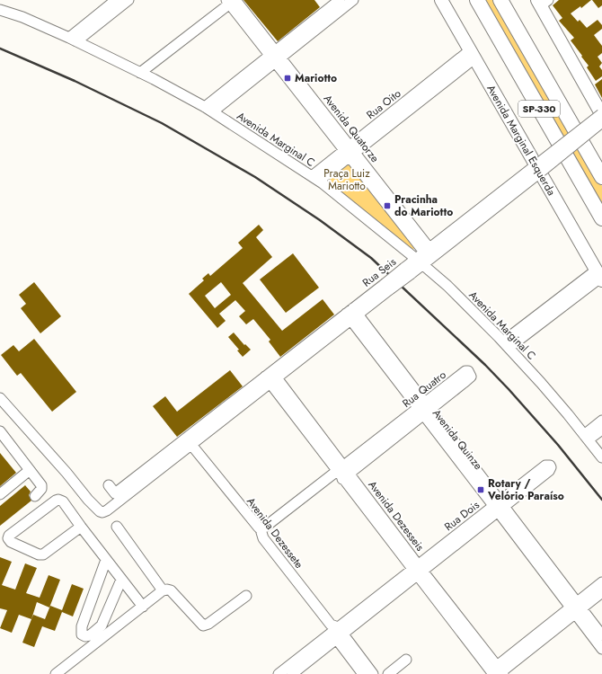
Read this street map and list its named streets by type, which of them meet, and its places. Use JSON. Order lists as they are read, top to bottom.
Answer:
{
  "streets": {
    "highway": ["SP-330"],
    "main road": ["Avenida Marginal Esquerda"],
    "street": [
      "Rua Oito",
      "Avenida Quatorze",
      "Avenida Marginal C",
      "Rua Seis",
      "Rua Quatro",
      "Avenida Quinze",
      "Avenida Dezesseis",
      "Rua Dois",
      "Avenida Dezessete"
    ]
  },
  "crossings": [
    ["Rua Oito", "Avenida Quatorze"],
    ["Rua Oito", "Avenida Marginal C"],
    ["Rua Oito", "Avenida Marginal Esquerda"],
    ["Avenida Quatorze", "Avenida Marginal C"],
    ["Avenida Quatorze", "Rua Seis"],
    ["Avenida Marginal C", "Rua Seis"],
    ["Avenida Marginal Esquerda", "Rua Seis"],
    ["Rua Seis", "Avenida Quinze"],
    ["Rua Seis", "Avenida Dezesseis"],
    ["Rua Seis", "Avenida Dezessete"],
    ["Rua Quatro", "Avenida Quinze"],
    ["Rua Quatro", "Avenida Dezesseis"],
    ["Rua Quatro", "Avenida Dezessete"],
    ["Avenida Quinze", "Rua Dois"],
    ["Avenida Dezesseis", "Rua Dois"],
    ["Rua Dois", "Avenida Dezessete"]
  ],
  "parks": ["Praça Luiz Mariotto"],
  "places": {
    "transit": ["Mariotto", "Pracinha do Mariotto", "Rotary / Velório Paraíso"]
  }
}
